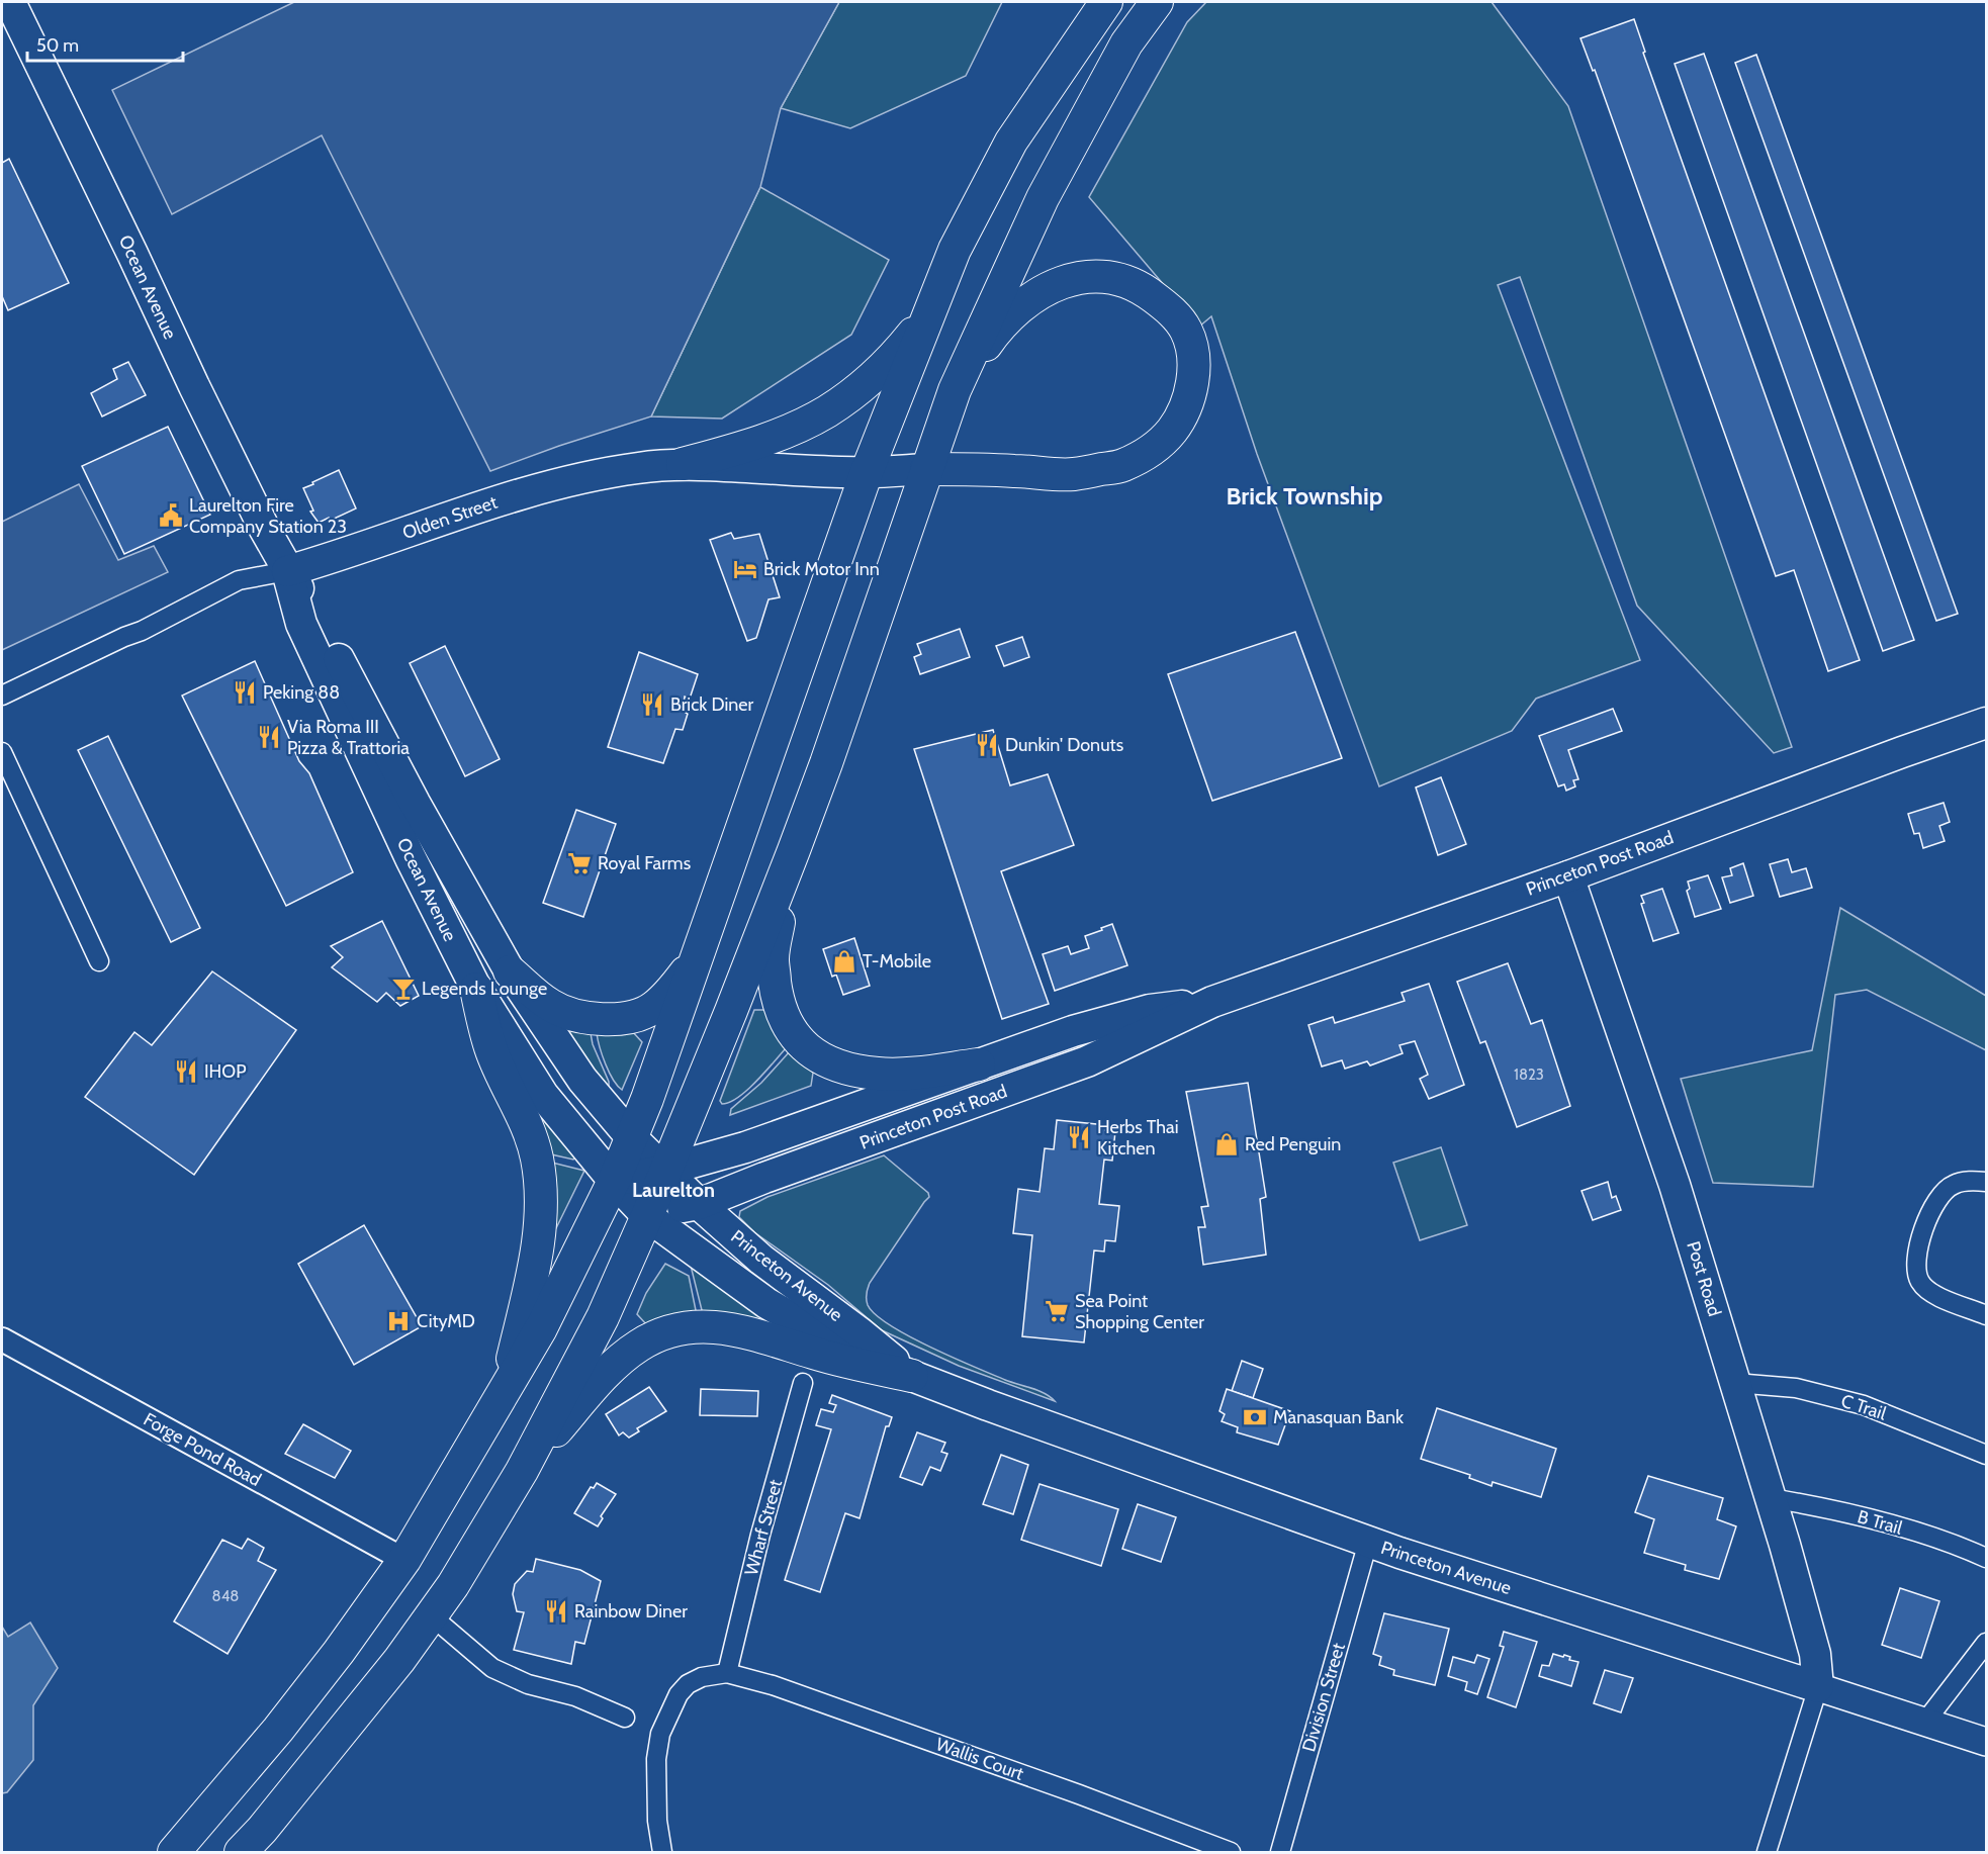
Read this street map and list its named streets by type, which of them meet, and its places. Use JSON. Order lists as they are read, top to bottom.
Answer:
{
  "streets": {
    "main road": [
      "Ocean Avenue",
      "Olden Street",
      "Princeton Post Road",
      "Princeton Avenue",
      "Post Road"
    ],
    "street": [
      "C Trail",
      "Forge Pond Road",
      "B Trail",
      "Wharf Street",
      "Division Street",
      "Wallis Court"
    ]
  },
  "crossings": [
    ["Ocean Avenue", "Olden Street"],
    ["Ocean Avenue", "Princeton Post Road"],
    ["Ocean Avenue", "Princeton Avenue"],
    ["Princeton Post Road", "Princeton Avenue"],
    ["Princeton Post Road", "Post Road"],
    ["Princeton Avenue", "Post Road"],
    ["Princeton Avenue", "Division Street"],
    ["Post Road", "C Trail"],
    ["Post Road", "B Trail"],
    ["Wharf Street", "Wallis Court"]
  ],
  "districts": ["Brick Township", "Laurelton"],
  "places": {
    "public building": ["Laurelton Fire Company Station 23"],
    "hotel": ["Brick Motor Inn"],
    "restaurant": [
      "Peking 88",
      "Brick Diner",
      "Via Roma III Pizza & Trattoria",
      "Dunkin' Donuts",
      "IHOP",
      "Herbs Thai Kitchen",
      "Rainbow Diner"
    ],
    "supermarket": ["Royal Farms", "Sea Point Shopping Center"],
    "shop": ["T-Mobile", "Red Penguin"],
    "bar": ["Legends Lounge"],
    "hospital": ["CityMD"],
    "bank": ["Manasquan Bank"]
  },
  "house_numbers": ["1823", "848"],
  "scale_bar": "50 m"
}
